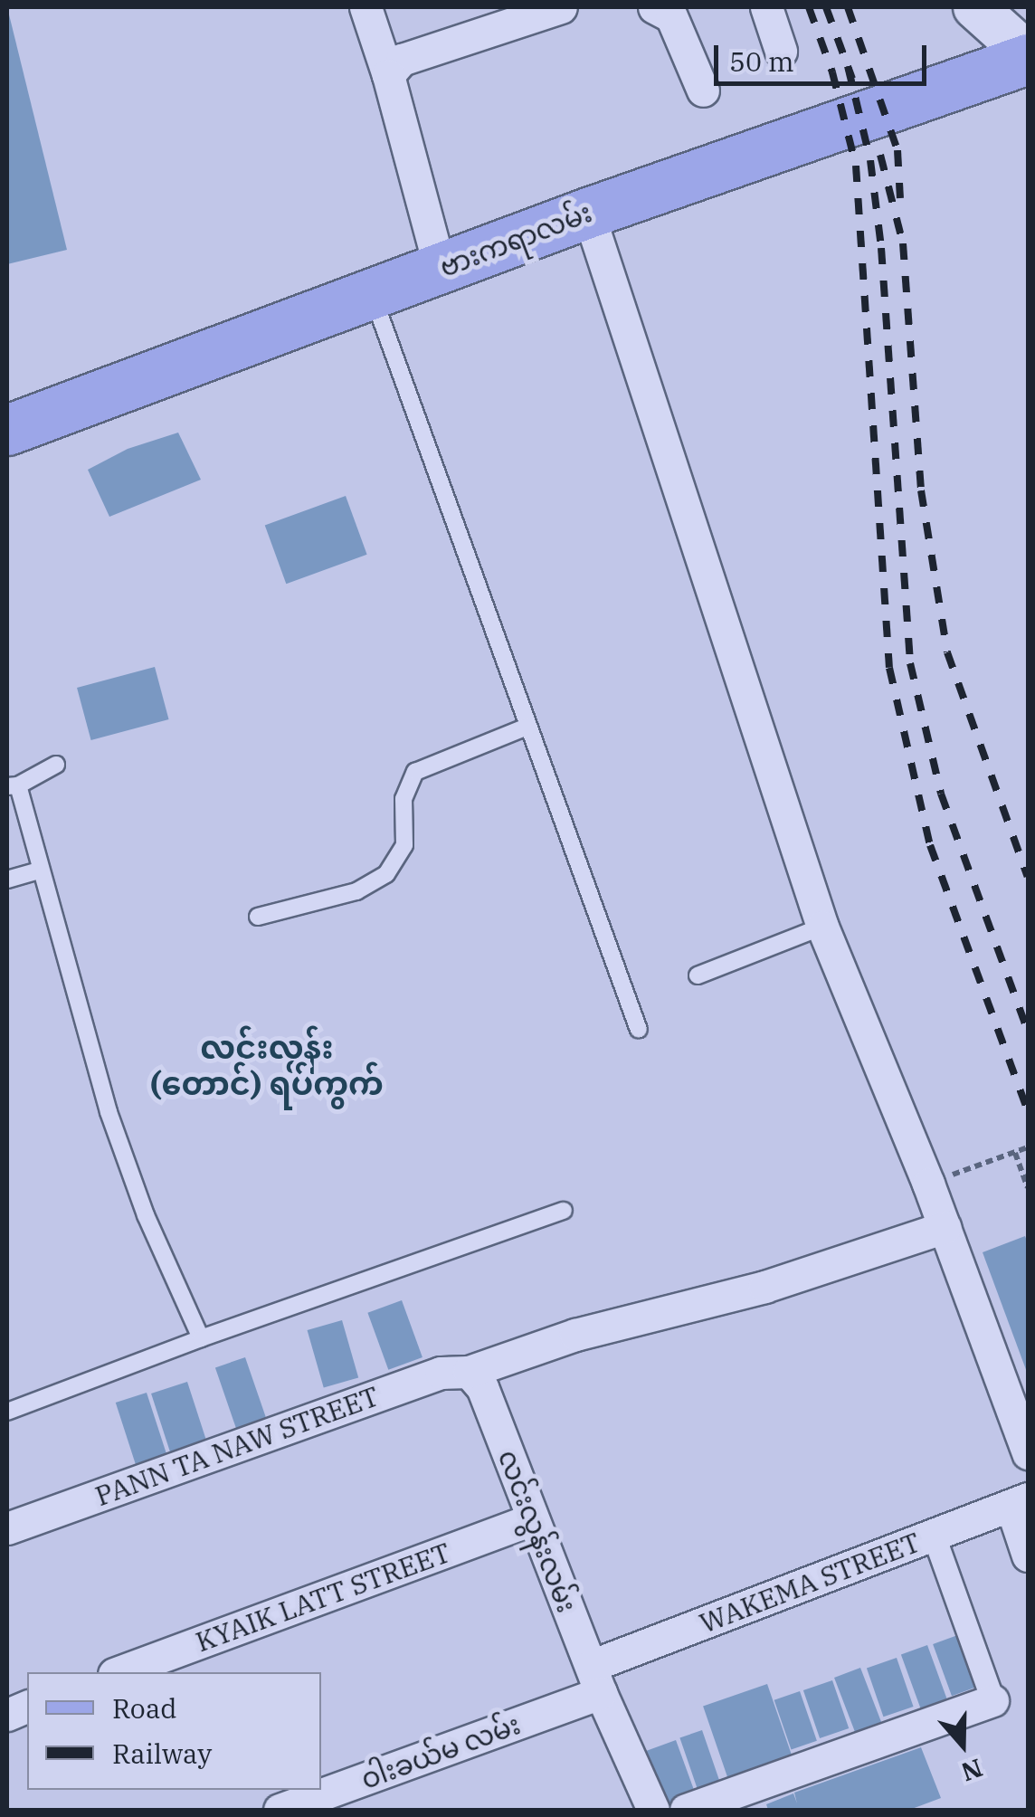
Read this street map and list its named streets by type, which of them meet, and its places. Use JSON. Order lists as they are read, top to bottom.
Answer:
{
  "streets": {
    "main road": ["ဗားကရာလမ်း"],
    "street": [
      "PANN TA NAW STREET",
      "လင်းလွန်းလမ်း",
      "WAKEMA STREET",
      "KYAIK LATT STREET",
      "ဝါးခယ်မ လမ်း"
    ]
  },
  "crossings": [
    ["PANN TA NAW STREET", "လင်းလွန်းလမ်း"],
    ["လင်းလွန်းလမ်း", "WAKEMA STREET"],
    ["လင်းလွန်းလမ်း", "KYAIK LATT STREET"],
    ["လင်းလွန်းလမ်း", "ဝါးခယ်မ လမ်း"],
    ["WAKEMA STREET", "ဝါးခယ်မ လမ်း"]
  ],
  "districts": ["လင်းလွန်း (တောင်) ရပ်ကွက်"],
  "legend": ["Road", "Railway"],
  "scale_bar": "50 m",
  "north": "bottom"
}
